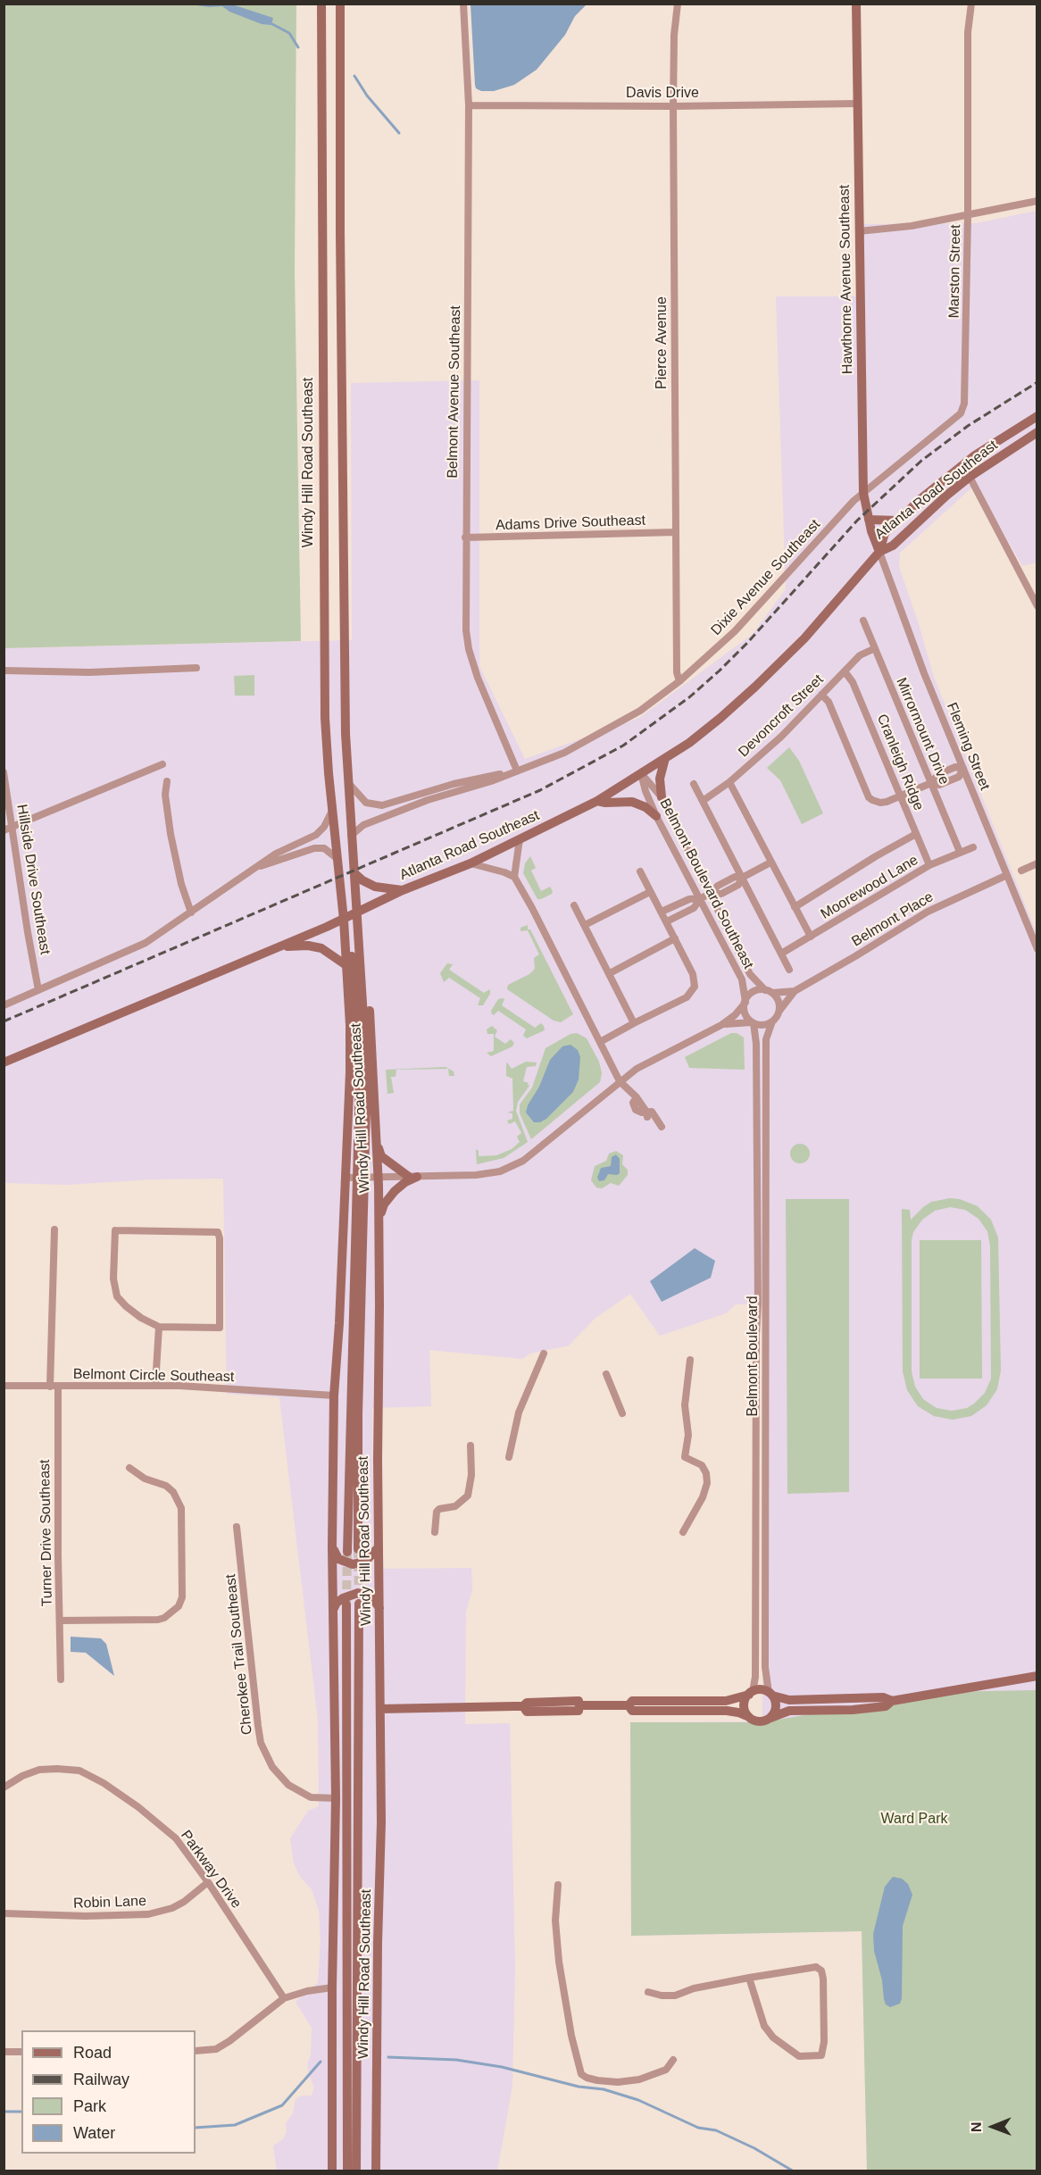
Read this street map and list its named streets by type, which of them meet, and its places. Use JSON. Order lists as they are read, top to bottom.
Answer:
{
  "streets": {
    "main road": ["Hawthorne Avenue Southeast", "Windy Hill Road Southeast", "Atlanta Road Southeast"],
    "street": [
      "Davis Drive",
      "Marston Street",
      "Pierce Avenue",
      "Belmont Avenue Southeast",
      "Adams Drive Southeast",
      "Dixie Avenue Southeast",
      "Devoncroft Street",
      "Mirrormount Drive",
      "Fleming Street",
      "Cranleigh Ridge",
      "Hillside Drive Southeast",
      "Belmont Boulevard Southeast",
      "Moorewood Lane",
      "Belmont Place",
      "Belmont Boulevard",
      "Belmont Circle Southeast",
      "Turner Drive Southeast",
      "Cherokee Trail Southeast",
      "Parkway Drive",
      "Robin Lane"
    ]
  },
  "crossings": [
    ["Davis Drive", "Hawthorne Avenue Southeast"],
    ["Davis Drive", "Pierce Avenue"],
    ["Davis Drive", "Belmont Avenue Southeast"],
    ["Marston Street", "Hawthorne Avenue Southeast"],
    ["Marston Street", "Dixie Avenue Southeast"],
    ["Hawthorne Avenue Southeast", "Atlanta Road Southeast"],
    ["Hawthorne Avenue Southeast", "Dixie Avenue Southeast"],
    ["Hawthorne Avenue Southeast", "Fleming Street"],
    ["Pierce Avenue", "Adams Drive Southeast"],
    ["Pierce Avenue", "Dixie Avenue Southeast"],
    ["Belmont Avenue Southeast", "Adams Drive Southeast"],
    ["Belmont Avenue Southeast", "Dixie Avenue Southeast"],
    ["Windy Hill Road Southeast", "Atlanta Road Southeast"],
    ["Windy Hill Road Southeast", "Dixie Avenue Southeast"],
    ["Windy Hill Road Southeast", "Belmont Circle Southeast"],
    ["Windy Hill Road Southeast", "Cherokee Trail Southeast"],
    ["Atlanta Road Southeast", "Fleming Street"],
    ["Atlanta Road Southeast", "Belmont Boulevard Southeast"],
    ["Devoncroft Street", "Mirrormount Drive"],
    ["Devoncroft Street", "Cranleigh Ridge"],
    ["Mirrormount Drive", "Moorewood Lane"],
    ["Fleming Street", "Belmont Place"],
    ["Cranleigh Ridge", "Moorewood Lane"],
    ["Belmont Boulevard Southeast", "Belmont Place"],
    ["Belmont Boulevard Southeast", "Belmont Boulevard"],
    ["Belmont Place", "Belmont Boulevard"],
    ["Belmont Circle Southeast", "Turner Drive Southeast"],
    ["Parkway Drive", "Robin Lane"]
  ],
  "parks": ["Ward Park"],
  "legend": [
    "Road",
    "Railway",
    "Park",
    "Water"
  ],
  "north": "left"
}
